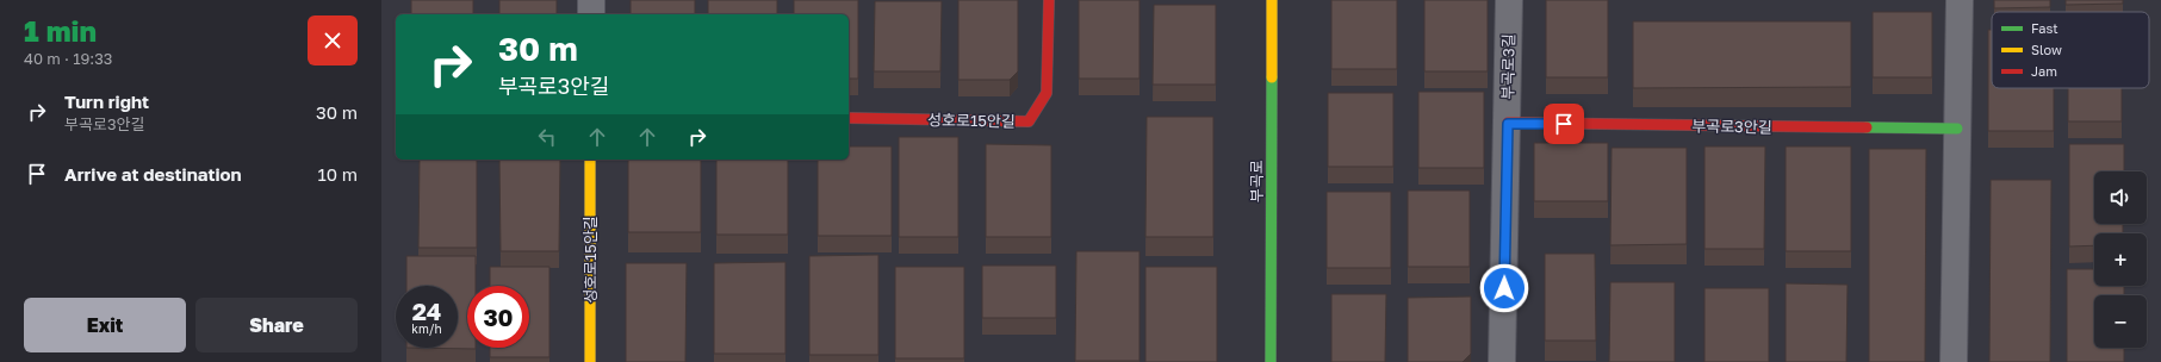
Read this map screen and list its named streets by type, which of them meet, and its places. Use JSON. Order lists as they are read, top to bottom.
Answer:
{
  "streets": {
    "street": [
      "부곡로3길",
      "성호로15안길",
      "부곡로3안길",
      "부곡로"
    ]
  },
  "crossings": [
    ["부곡로3길", "부곡로3안길"]
  ],
  "legend": ["Fast", "Slow", "Jam"],
  "page": {
    "heading": ["1 min", "40 m · 19:33"],
    "turn": ["30 m", "부곡로3안길"],
    "list": [
      {
        "name": "Turn right",
        "note": "부곡로3안길",
        "value": "30 m"
      },
      {
        "name": "Arrive at destination",
        "value": "10 m"
      }
    ],
    "map_buttons": ["+", "−"],
    "speed": "24 km/h",
    "limit": "30",
    "buttons": ["Exit", "Share"]
  }
}
